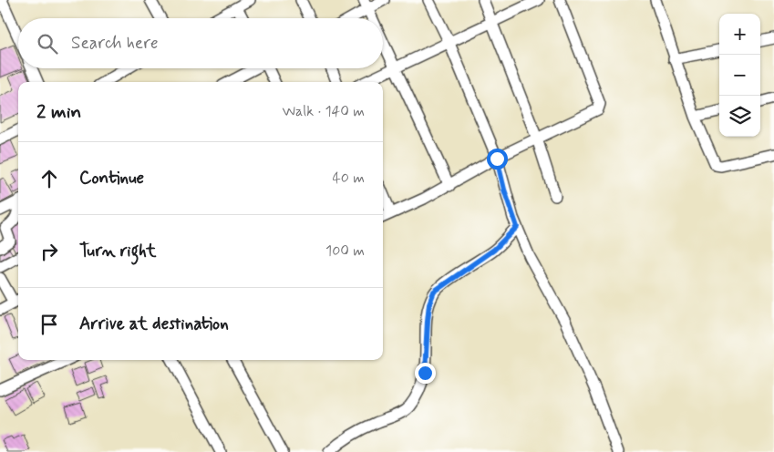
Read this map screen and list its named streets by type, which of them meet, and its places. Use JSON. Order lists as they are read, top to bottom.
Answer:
{
  "page": {
    "map_buttons": ["+", "−"],
    "search": "Search here",
    "heading": ["2 min", "Walk · 140 m"],
    "list": [
      ["Continue", "40 m"],
      ["Turn right", "100 m"],
      "Arrive at destination"
    ]
  }
}
